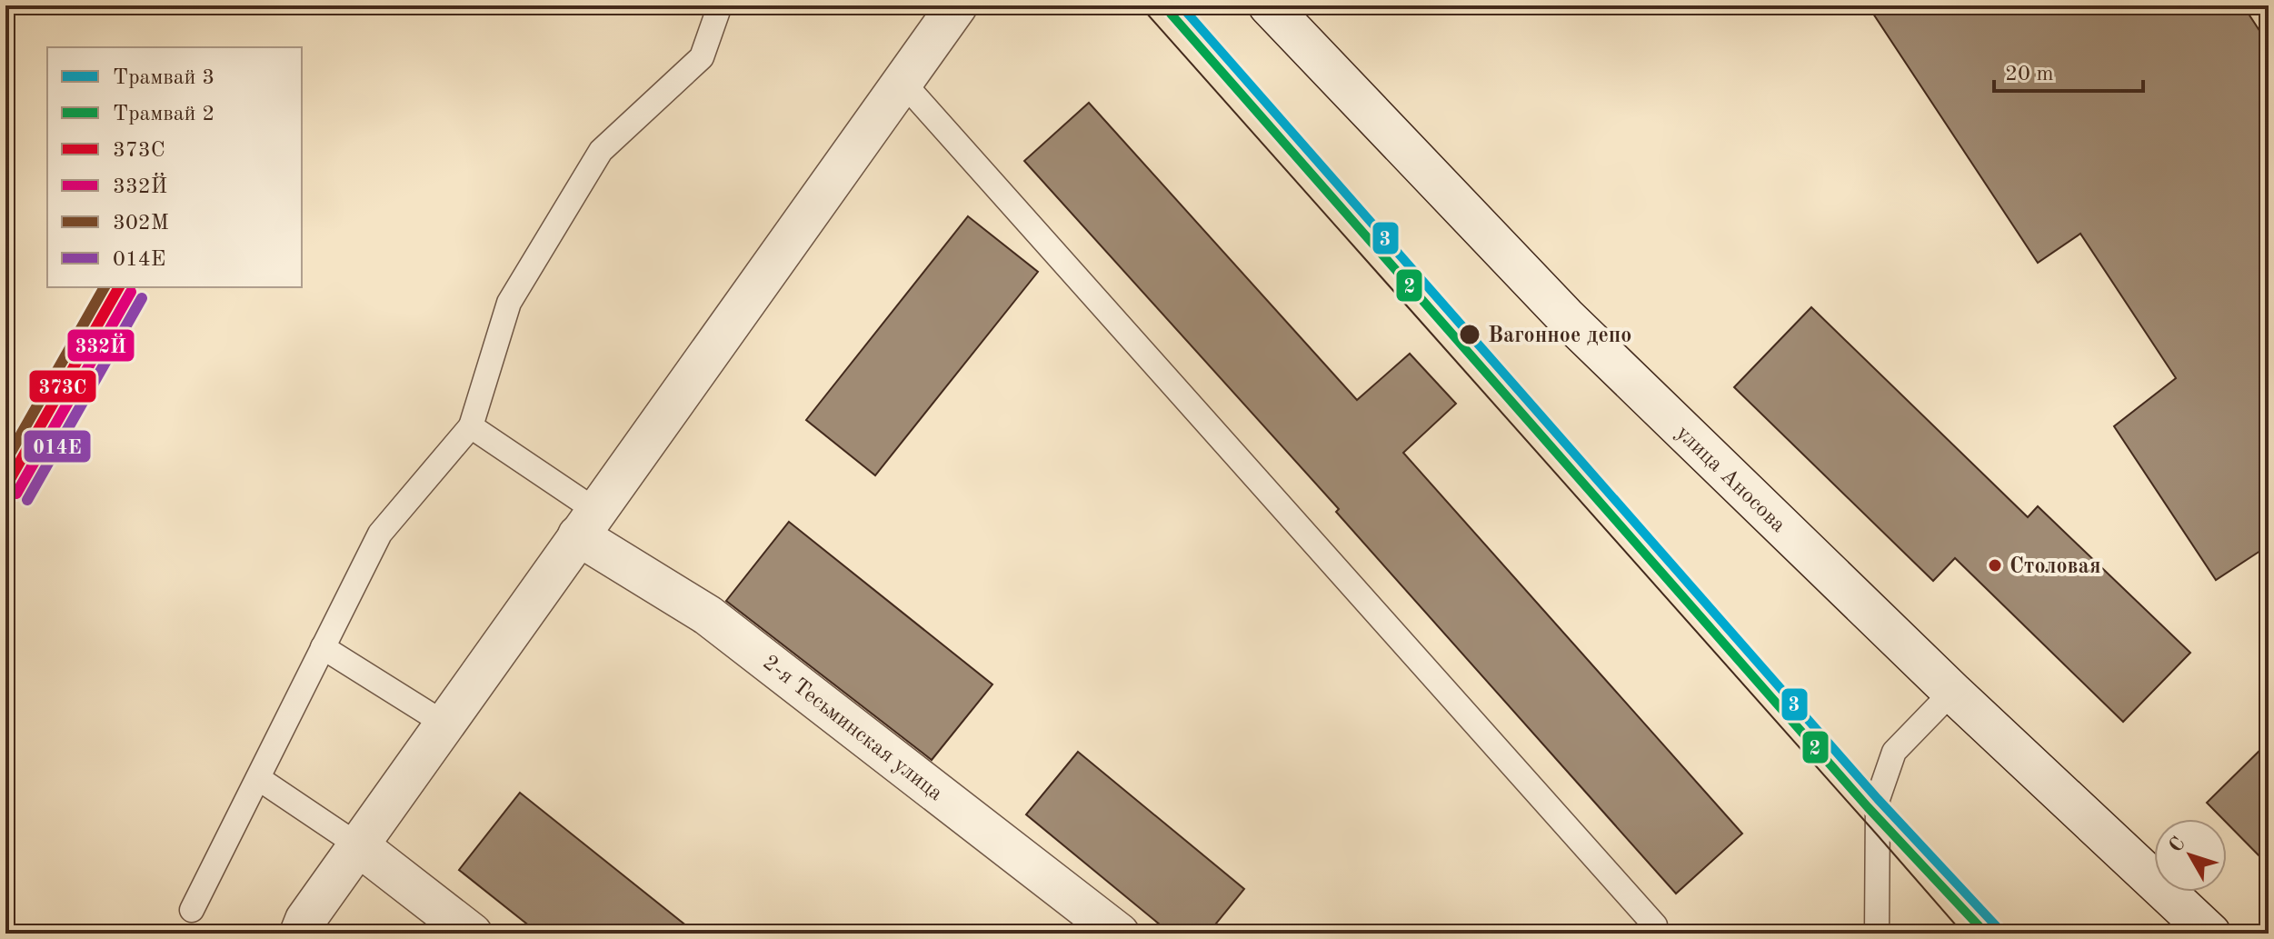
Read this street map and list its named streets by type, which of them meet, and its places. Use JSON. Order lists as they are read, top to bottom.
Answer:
{
  "streets": {
    "street": ["улица Аносова", "2-я Тесьминская улица"]
  },
  "places": ["Вагонное депо", "Столовая"],
  "lines": [
    "tram line 3",
    "tram line 2",
    "transit line 373C",
    "transit line 302М",
    "transit line 332Й",
    "transit line 014Е"
  ],
  "legend": [
    "Трамвай 3",
    "Трамвай 2",
    "373C",
    "332Й",
    "302М",
    "014Е"
  ],
  "scale_bar": "20 m",
  "north": "top left"
}
